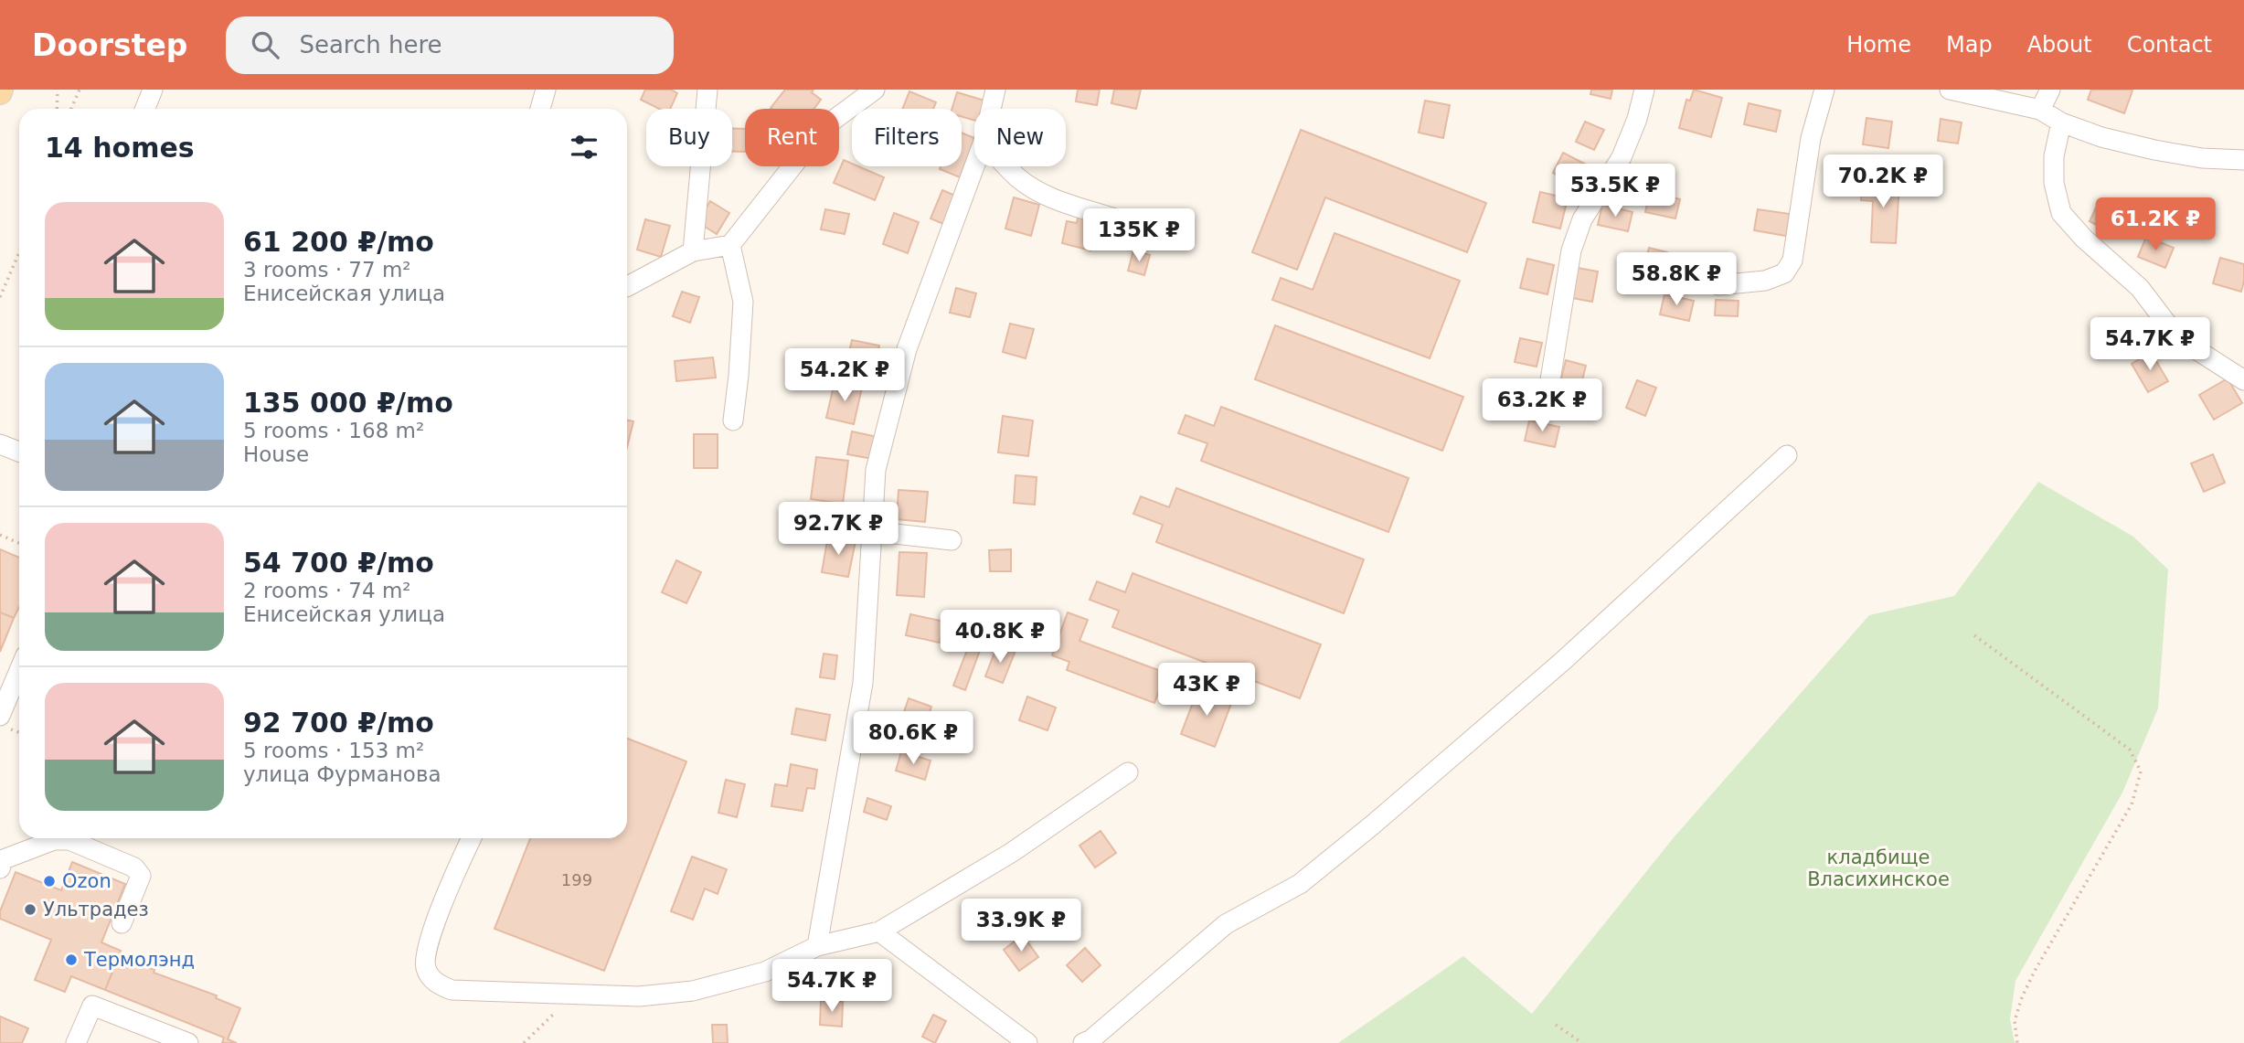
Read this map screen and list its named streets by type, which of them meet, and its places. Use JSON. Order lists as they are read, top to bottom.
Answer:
{
  "parks": ["кладбище Власихинское"],
  "places": ["Ozon", "Ультрадез", "Термолэнд"],
  "house_numbers": ["199"],
  "page": {
    "header": "Doorstep",
    "search": "Search here",
    "nav": [
      "Home",
      "Map",
      "About",
      "Contact"
    ],
    "chip": [
      "Buy",
      "Rent",
      "Filters",
      "New"
    ],
    "heading": "14 homes",
    "price": [
      "70.2K ₽",
      "53.5K ₽",
      "61.2K ₽",
      "135K ₽",
      "58.8K ₽",
      "54.7K ₽",
      "54.2K ₽",
      "63.2K ₽",
      "92.7K ₽",
      "40.8K ₽",
      "43K ₽",
      "80.6K ₽",
      "33.9K ₽",
      "54.7K ₽"
    ],
    "list": [
      {
        "name": "61 200 ₽/mo",
        "note": "3 rooms · 77 m² · Енисейская улица"
      },
      {
        "name": "135 000 ₽/mo",
        "note": "5 rooms · 168 m² · House"
      },
      {
        "name": "54 700 ₽/mo",
        "note": "2 rooms · 74 m² · Енисейская улица"
      },
      {
        "name": "92 700 ₽/mo",
        "note": "5 rooms · 153 m² · улица Фурманова"
      }
    ]
  }
}
